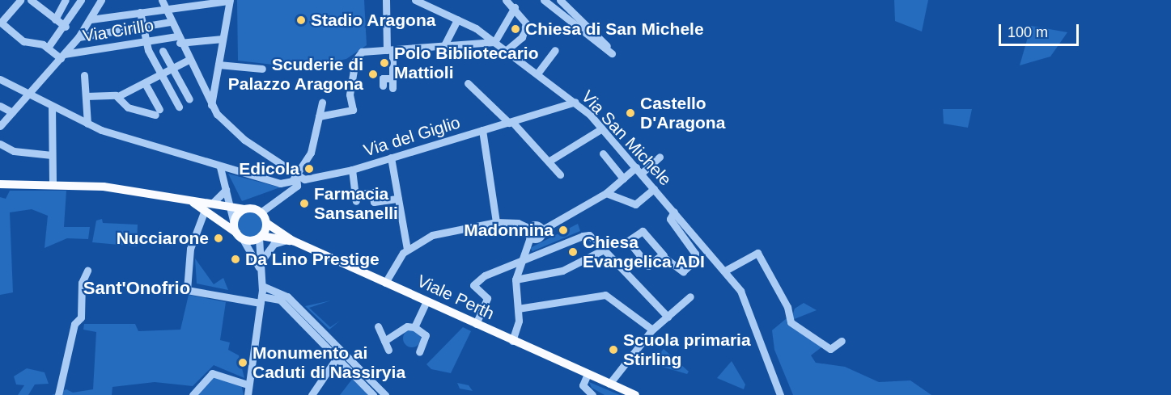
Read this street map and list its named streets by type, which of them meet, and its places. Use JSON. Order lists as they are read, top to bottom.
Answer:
{
  "streets": {
    "main road": ["Viale Perth"],
    "street": ["Via Cirillo", "Via del Giglio", "Via San Michele"]
  },
  "crossings": [
    ["Via del Giglio", "Via San Michele"]
  ],
  "districts": ["Sant'Onofrio"],
  "places": [
    "Stadio Aragona",
    "Chiesa di San Michele",
    "Polo Bibliotecario Mattioli",
    "Scuderie di Palazzo Aragona",
    "Castello D'Aragona",
    "Edicola",
    "Farmacia Sansanelli",
    "Madonnina",
    "Nucciarone",
    "Chiesa Evangelica ADI",
    "Da Lino Prestige",
    "Scuola primaria Stirling",
    "Monumento ai Caduti di Nassiryia"
  ],
  "scale_bar": "100 m"
}
